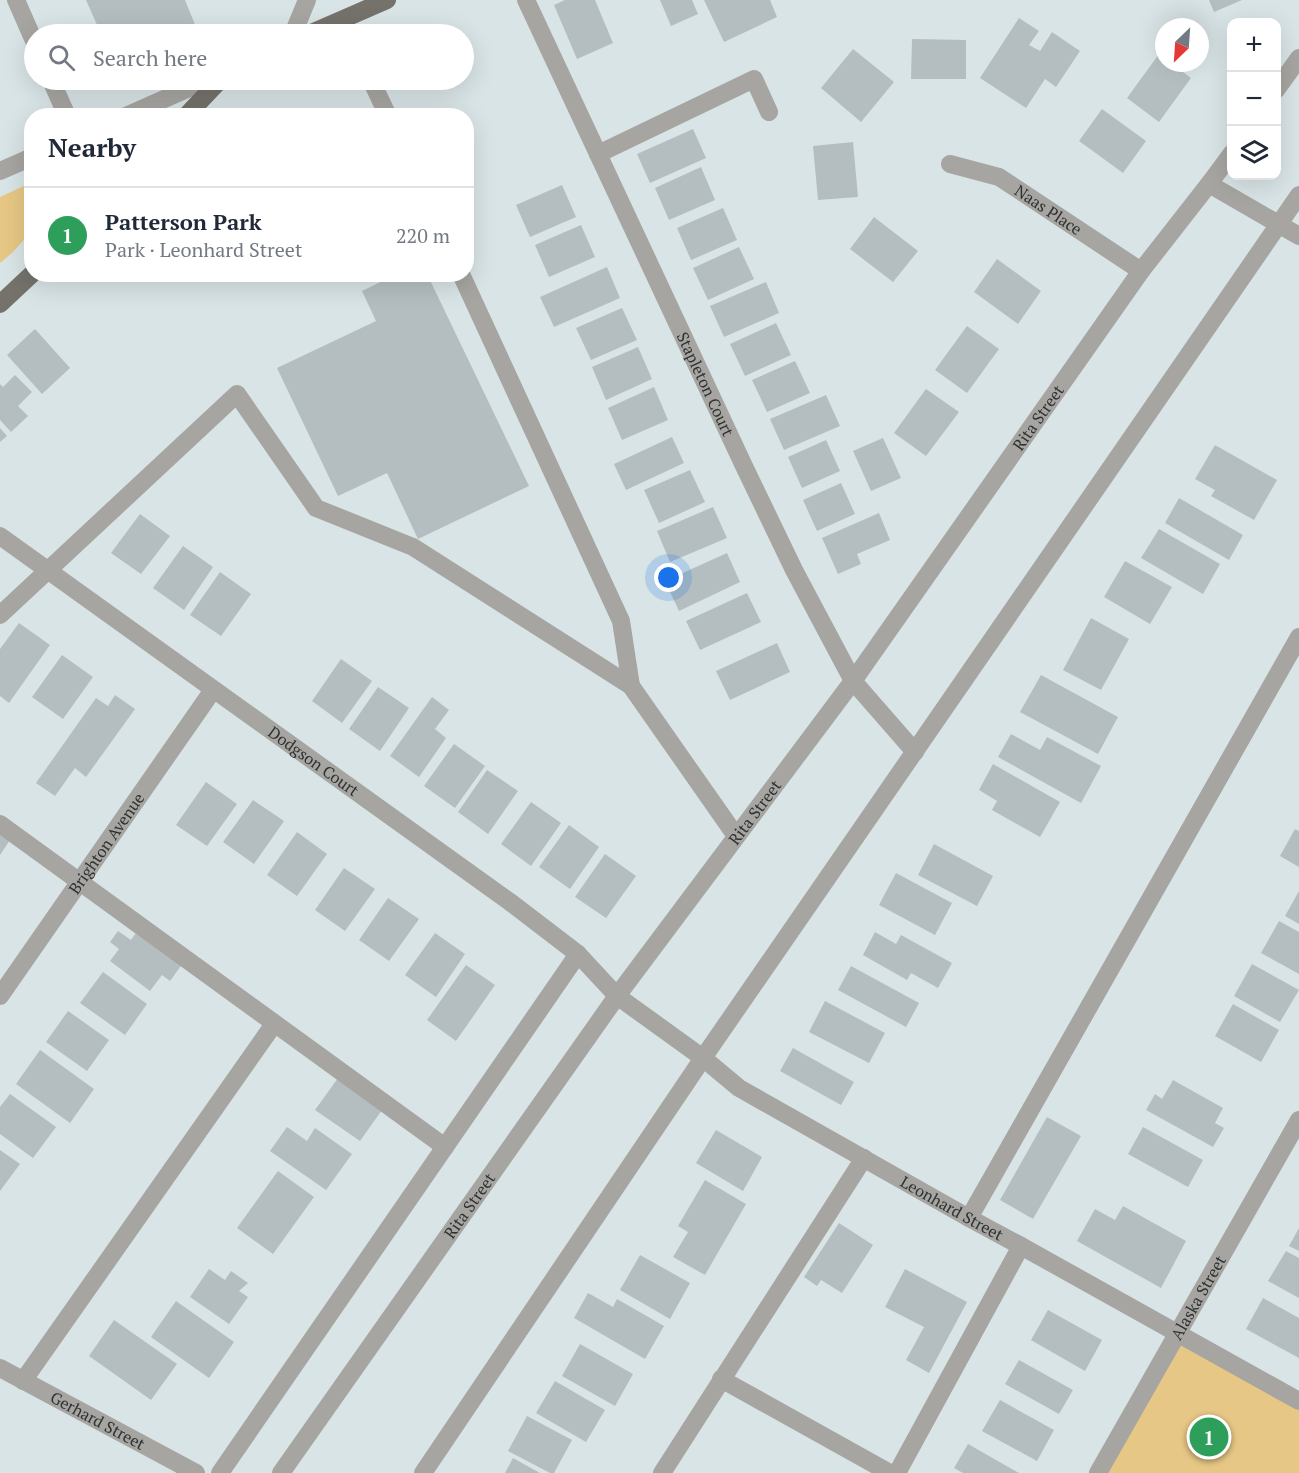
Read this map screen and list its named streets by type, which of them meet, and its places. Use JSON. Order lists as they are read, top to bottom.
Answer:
{
  "streets": {
    "street": [
      "Naas Place",
      "Stapleton Court",
      "Rita Street",
      "Dodgson Court",
      "Brighton Avenue",
      "Leonhard Street",
      "Alaska Street",
      "Gerhard Street"
    ]
  },
  "crossings": [
    ["Naas Place", "Rita Street"],
    ["Stapleton Court", "Rita Street"],
    ["Rita Street", "Dodgson Court"],
    ["Rita Street", "Leonhard Street"],
    ["Dodgson Court", "Brighton Avenue"],
    ["Dodgson Court", "Leonhard Street"],
    ["Leonhard Street", "Alaska Street"]
  ],
  "north": "bottom left",
  "page": {
    "map_buttons": ["+", "−"],
    "search": "Search here",
    "heading": "Nearby",
    "list": [
      {
        "mark": "1",
        "name": "Patterson Park",
        "note": "Park · Leonhard Street",
        "value": "220 m"
      }
    ],
    "pins": "1"
  }
}
